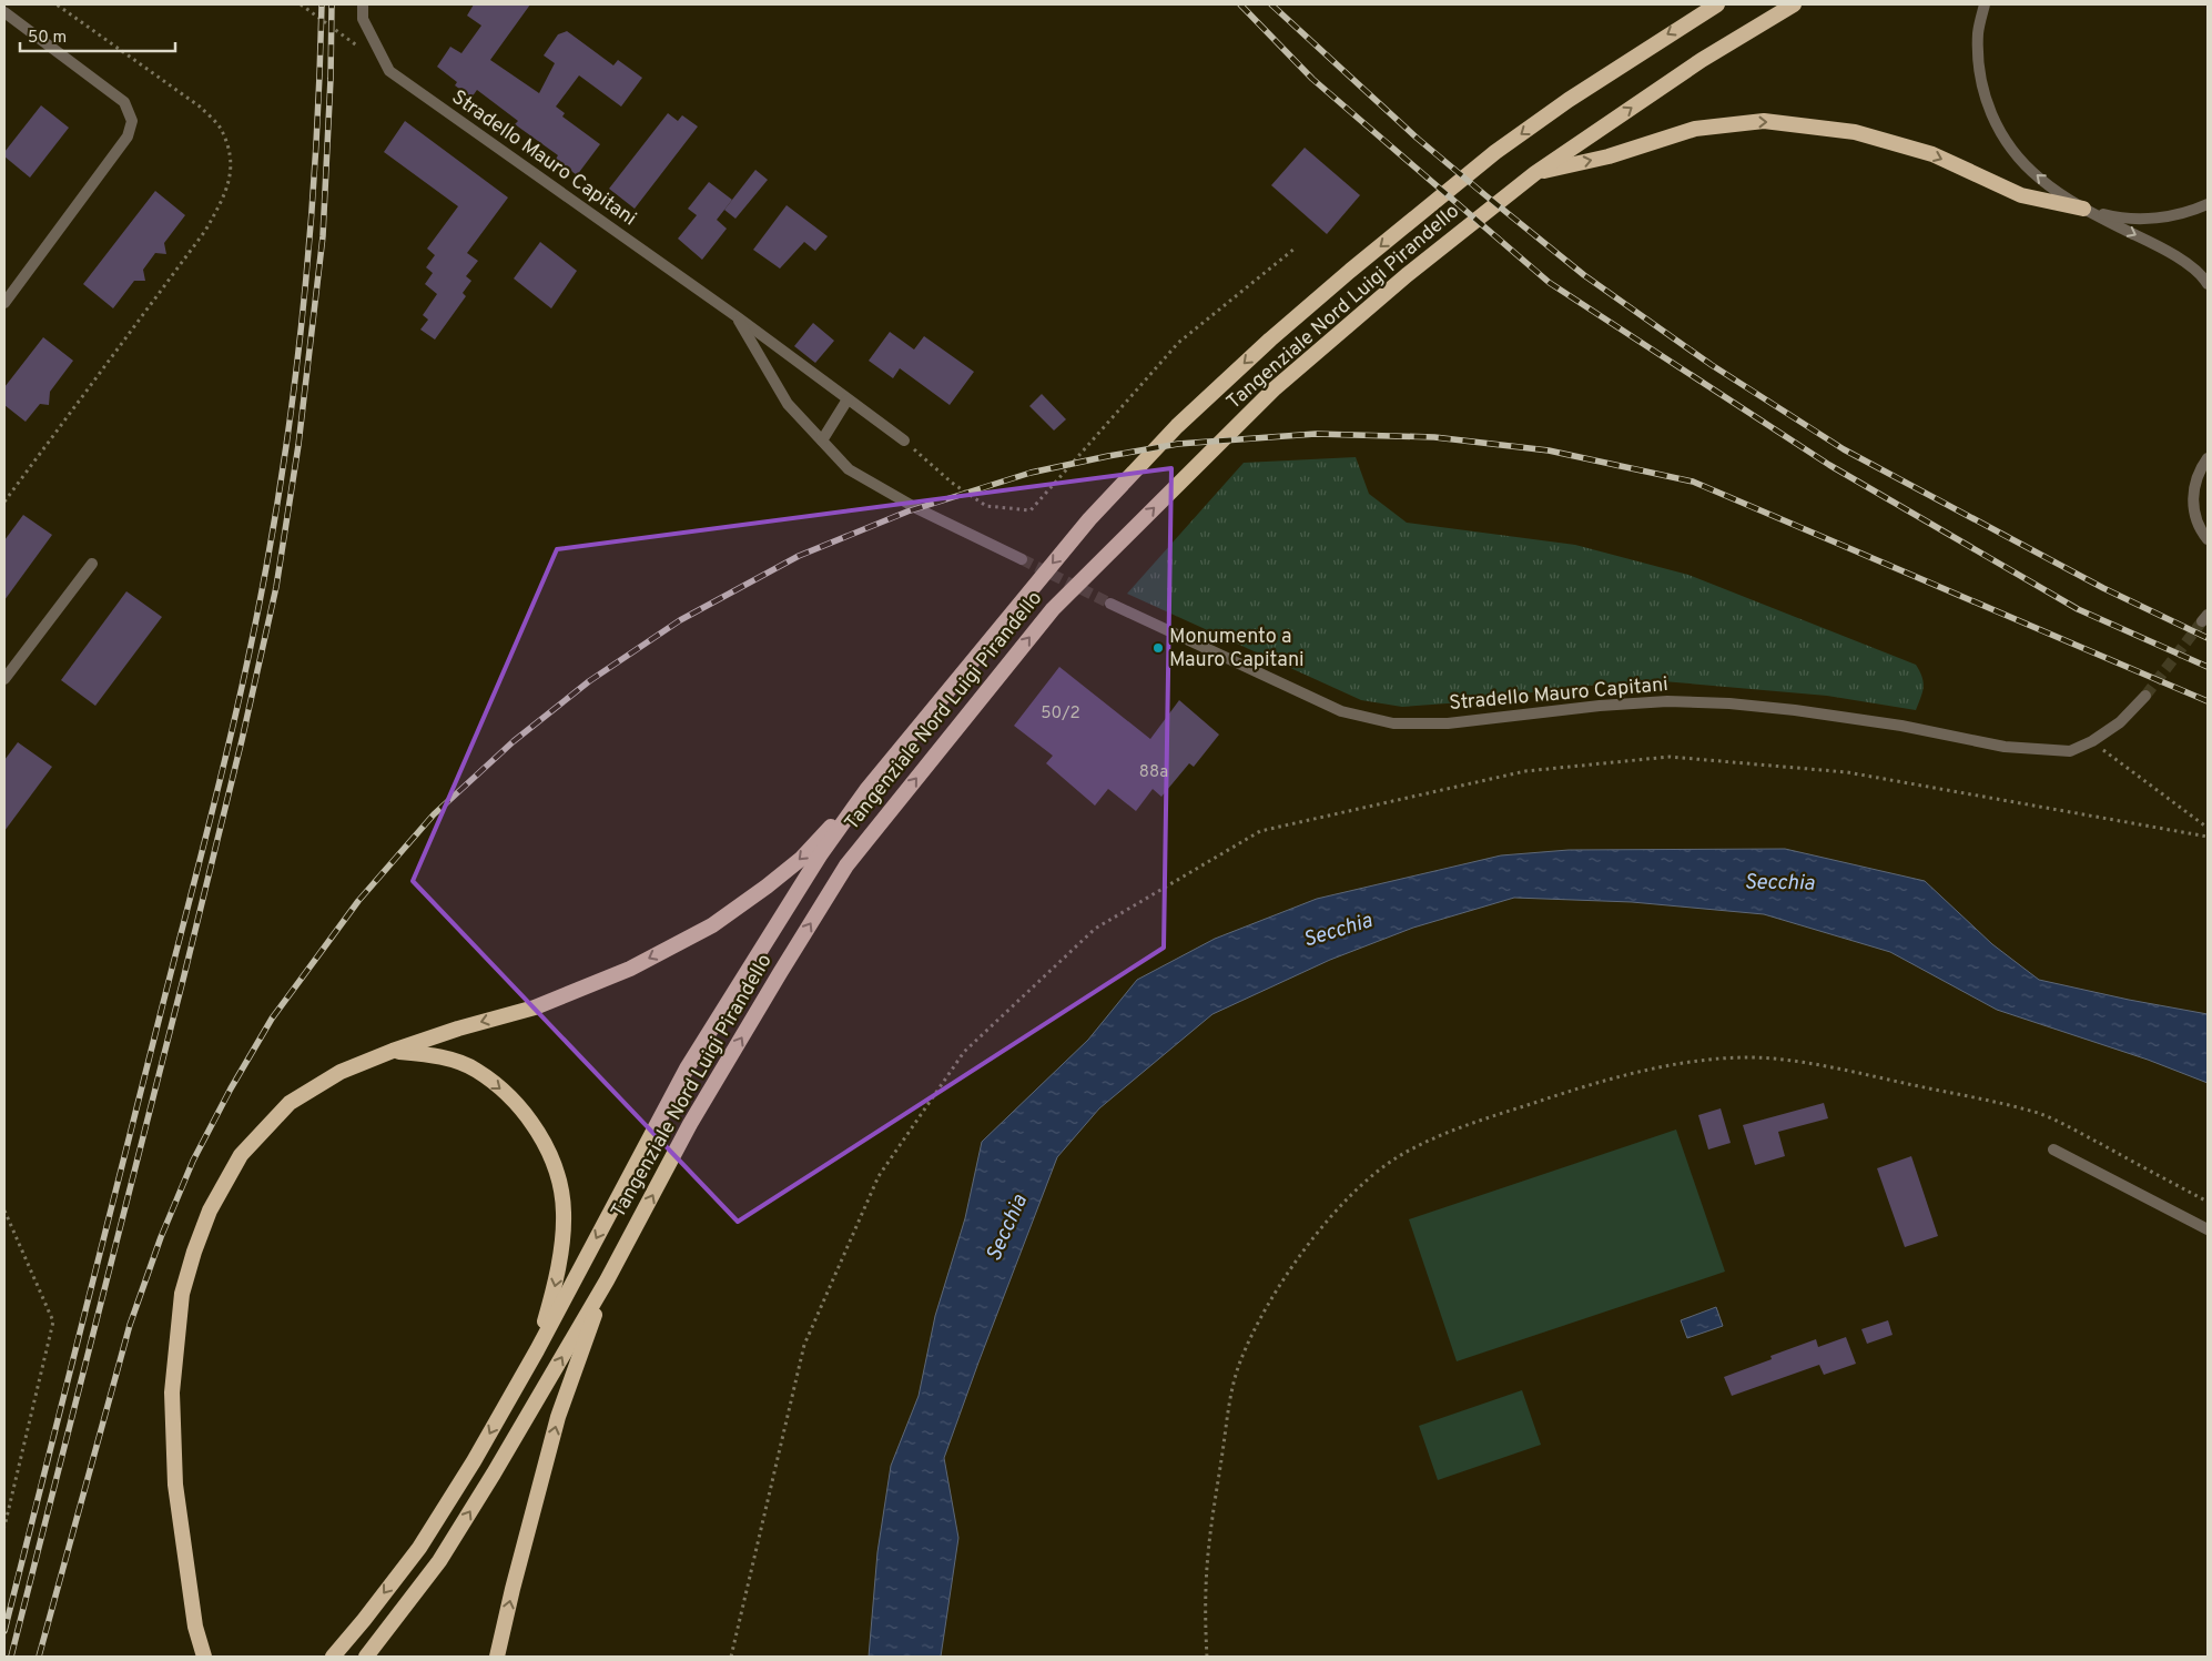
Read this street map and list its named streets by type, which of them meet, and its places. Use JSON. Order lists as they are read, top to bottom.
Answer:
{
  "streets": {
    "highway": ["Tangenziale Nord Luigi Pirandello"],
    "street": ["Stradello Mauro Capitani"]
  },
  "water": ["Secchia"],
  "places": ["Monumento a Mauro Capitani"],
  "house_numbers": ["50/2", "88a"],
  "scale_bar": "50 m"
}
